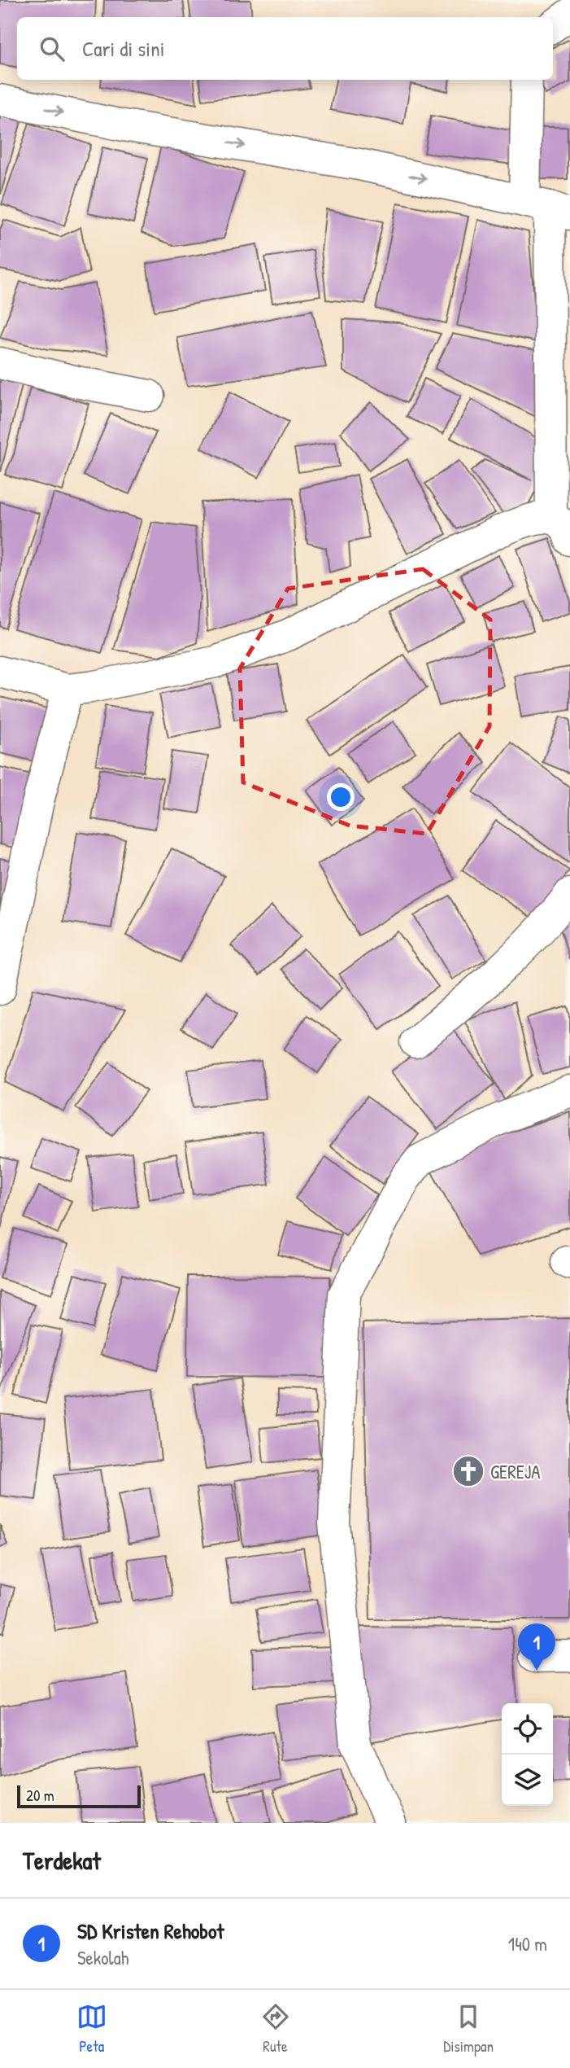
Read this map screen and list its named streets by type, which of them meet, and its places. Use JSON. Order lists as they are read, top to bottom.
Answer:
{
  "places": {
    "church": ["GEREJA"]
  },
  "scale_bar": "20 m",
  "page": {
    "search": "Cari di sini",
    "pins": "1",
    "scale": "20 m",
    "heading": "Terdekat",
    "list": [
      {
        "mark": "1",
        "name": "SD Kristen Rehobot",
        "note": "Sekolah",
        "value": "140 m"
      }
    ],
    "nav": ["Peta", "Rute", "Disimpan"]
  }
}
